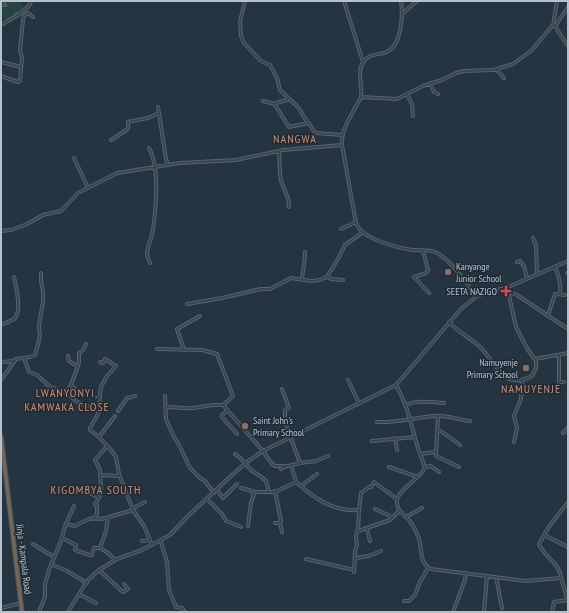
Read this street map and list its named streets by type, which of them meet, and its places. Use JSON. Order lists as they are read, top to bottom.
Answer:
{
  "streets": {
    "highway": ["Jinja - Kampala Road"]
  },
  "districts": [
    "NANGWA",
    "NAMUYENJE",
    "LWANYONYI, KAMWAKA CLOSE",
    "KIGOMBYA SOUTH"
  ],
  "places": {
    "other": ["Kanyange Junior School", "Namuyenje Primary School", "Saint John's Primary School"],
    "health": ["SEETA NAZIGO"]
  }
}
